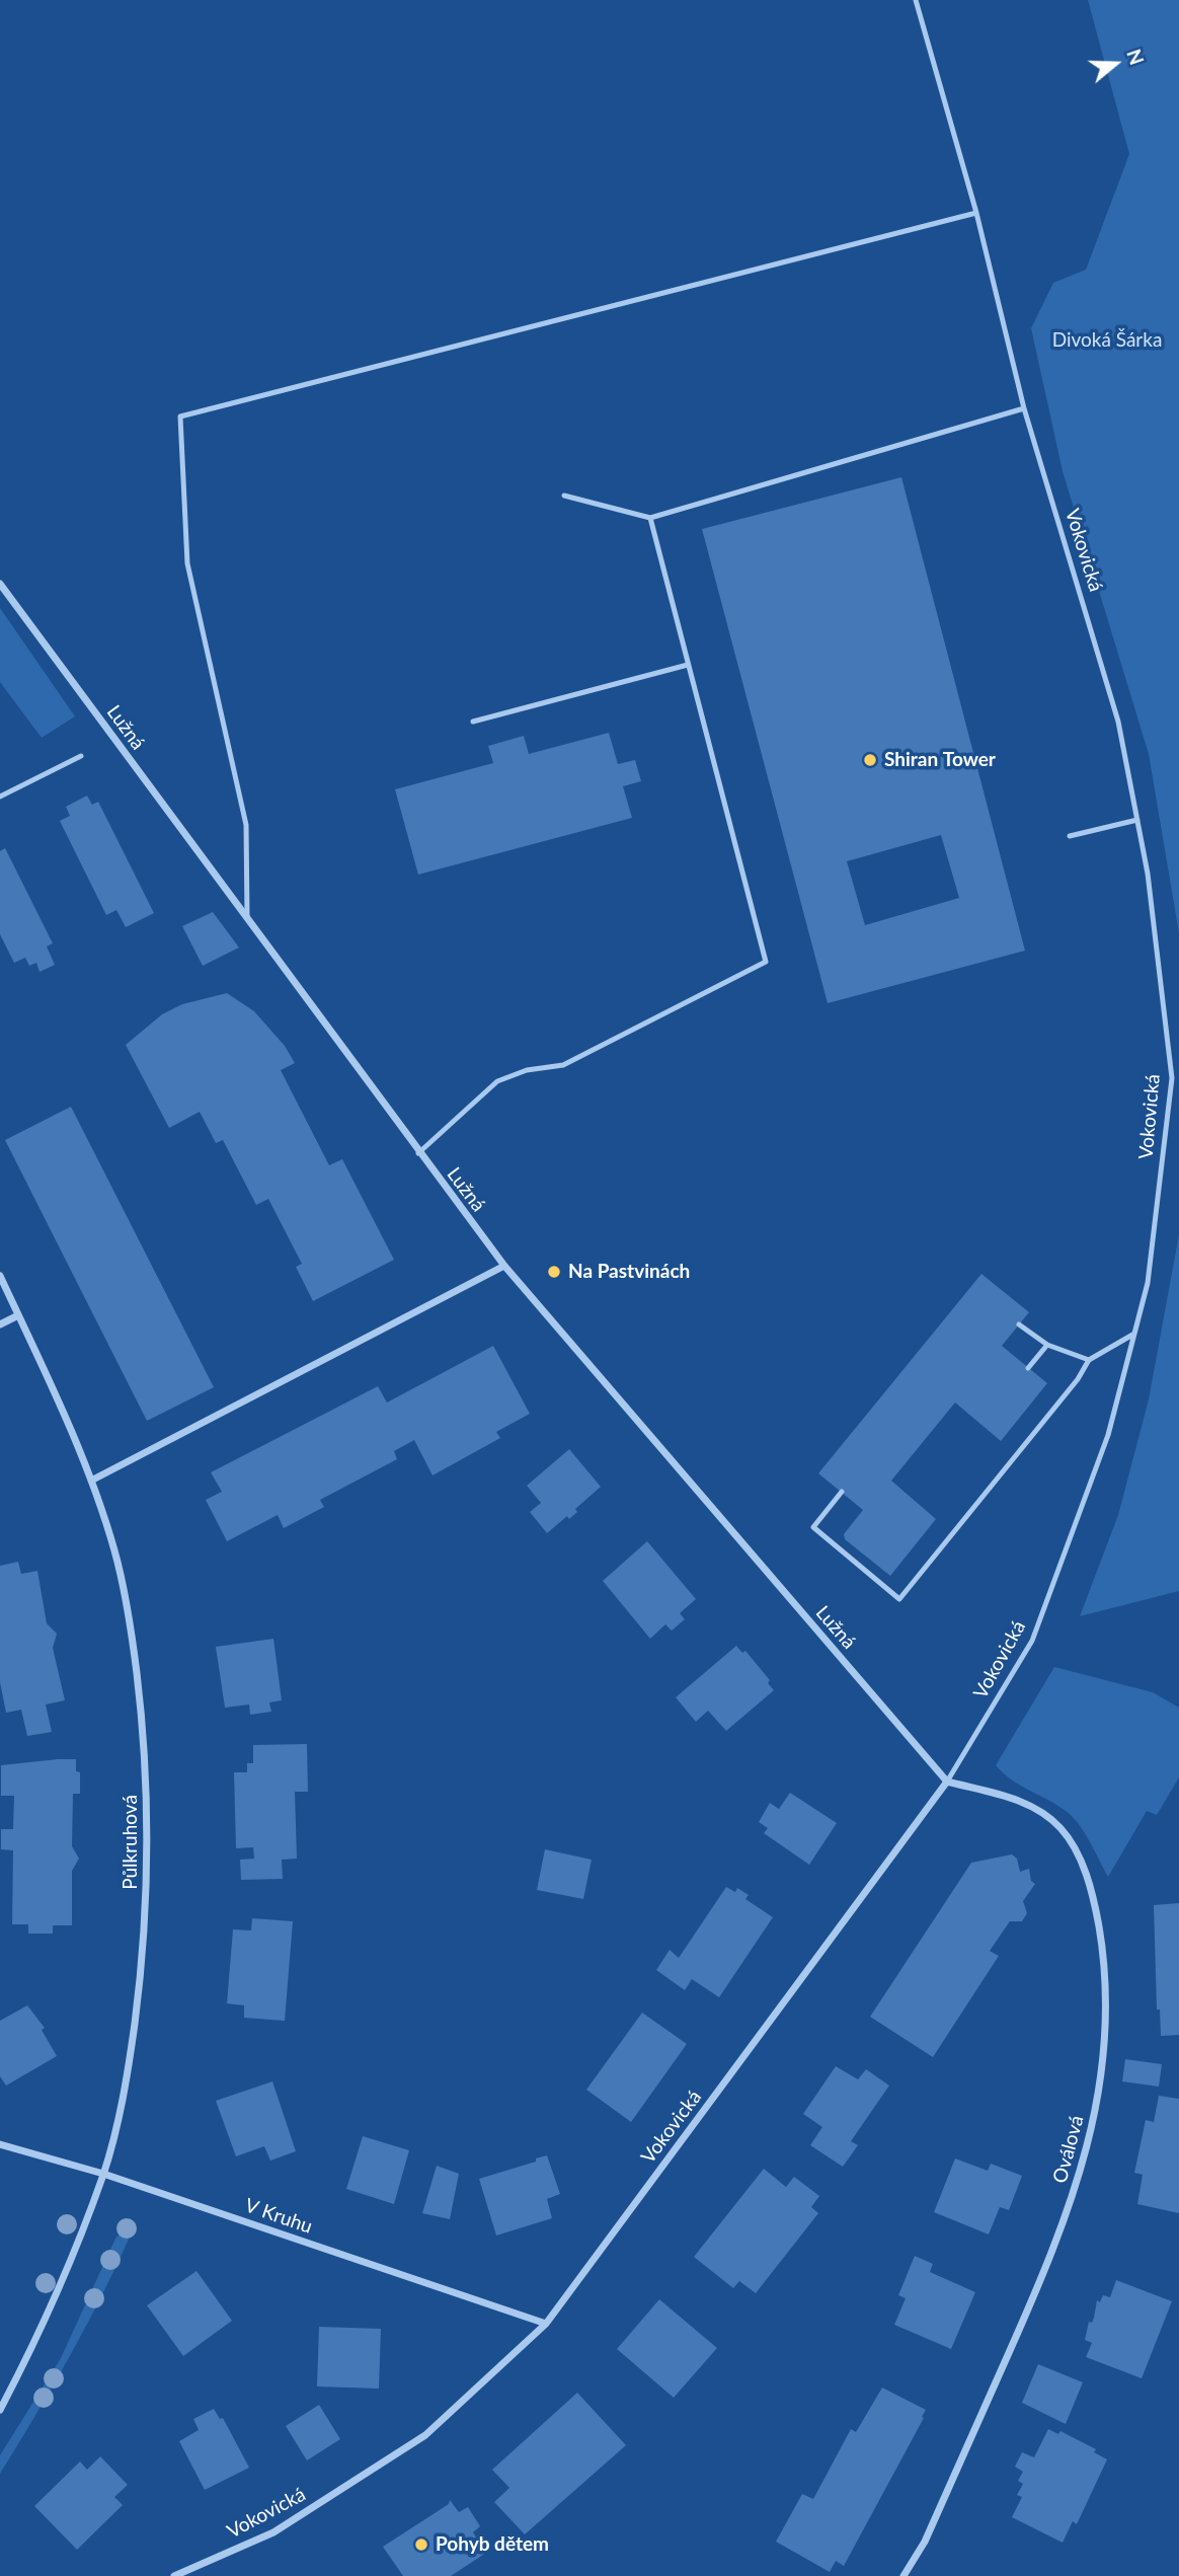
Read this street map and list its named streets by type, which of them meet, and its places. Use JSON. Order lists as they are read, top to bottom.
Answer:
{
  "streets": {
    "street": [
      "Vokovická",
      "Lužná",
      "Půlkruhová",
      "Oválová",
      "V Kruhu"
    ]
  },
  "crossings": [
    ["Vokovická", "Lužná"],
    ["Vokovická", "Oválová"],
    ["Vokovická", "V Kruhu"],
    ["Lužná", "Oválová"],
    ["Půlkruhová", "V Kruhu"]
  ],
  "parks": ["Divoká Šárka"],
  "places": ["Shiran Tower", "Na Pastvinách", "Pohyb dětem"],
  "north": "right"
}
